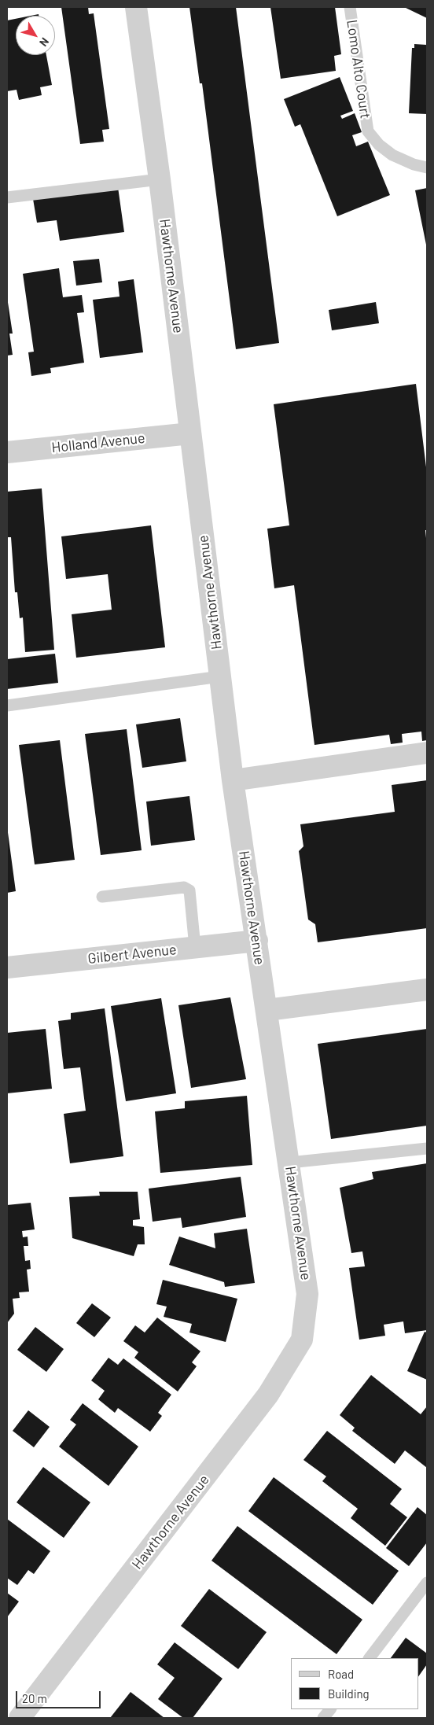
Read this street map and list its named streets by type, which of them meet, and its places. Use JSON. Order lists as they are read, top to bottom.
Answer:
{
  "streets": {
    "street": ["Hawthorne Avenue", "Holland Avenue", "Gilbert Avenue"],
    "lane": ["Lomo Alto Court"]
  },
  "crossings": [
    ["Hawthorne Avenue", "Holland Avenue"],
    ["Hawthorne Avenue", "Gilbert Avenue"]
  ],
  "legend": ["Road", "Building"],
  "scale_bar": "20 m",
  "north": "bottom right"
}
